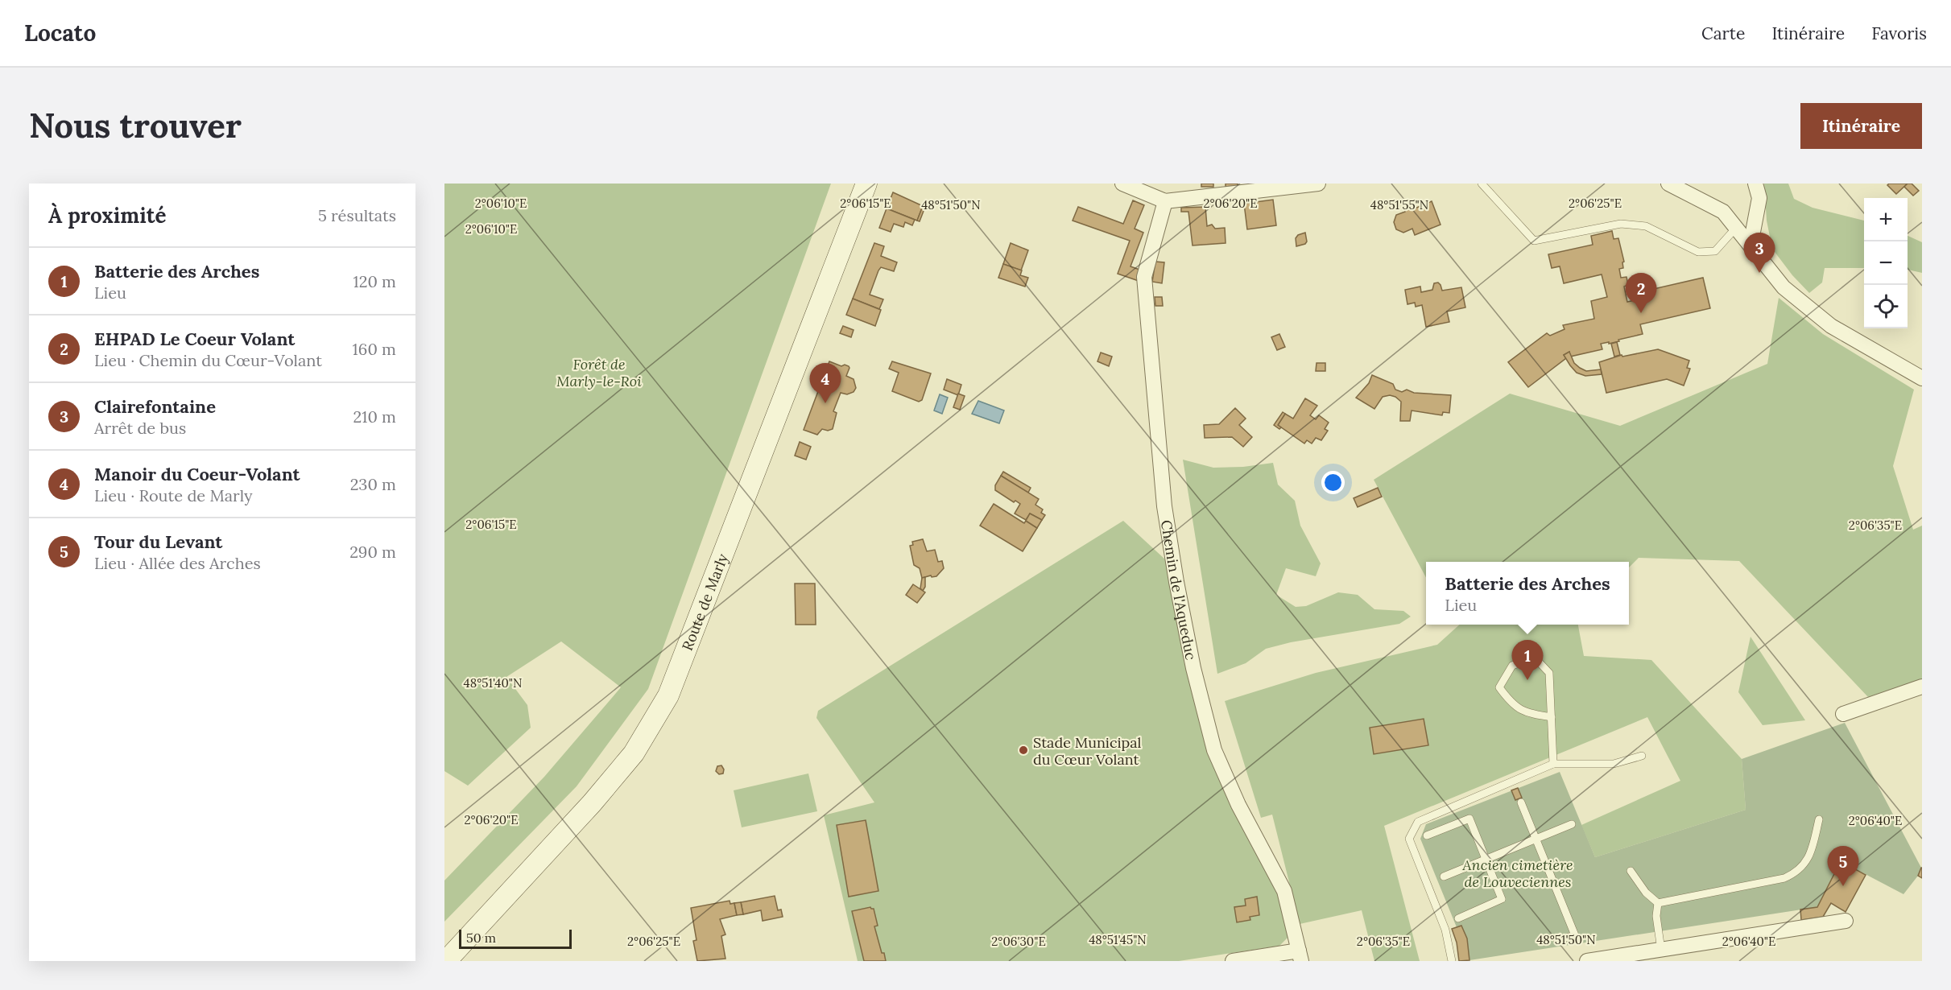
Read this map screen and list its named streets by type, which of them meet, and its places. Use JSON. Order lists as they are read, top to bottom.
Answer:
{
  "streets": {
    "main road": ["Route de Marly"],
    "street": ["Chemin de l'Aqueduc"]
  },
  "parks": ["Forêt de Marly-le-Roi", "Ancien cimetière de Louveciennes"],
  "places": ["Stade Municipal du Cœur Volant"],
  "scale_bar": "50 m",
  "page": {
    "header": "Locato",
    "nav": ["Carte", "Itinéraire", "Favoris"],
    "buttons": "Itinéraire",
    "title": "Nous trouver",
    "heading": ["À proximité", "5 résultats"],
    "map_buttons": ["+", "−"],
    "pins": [
      "3",
      "2",
      "4",
      "1",
      "5"
    ],
    "list": [
      {
        "mark": "1",
        "name": "Batterie des Arches",
        "note": "Lieu",
        "value": "120 m"
      },
      {
        "mark": "2",
        "name": "EHPAD Le Coeur Volant",
        "note": "Lieu · Chemin du Cœur-Volant",
        "value": "160 m"
      },
      {
        "mark": "3",
        "name": "Clairefontaine",
        "note": "Arrêt de bus",
        "value": "210 m"
      },
      {
        "mark": "4",
        "name": "Manoir du Coeur-Volant",
        "note": "Lieu · Route de Marly",
        "value": "230 m"
      },
      {
        "mark": "5",
        "name": "Tour du Levant",
        "note": "Lieu · Allée des Arches",
        "value": "290 m"
      }
    ],
    "popup": ["Batterie des Arches", "Lieu"],
    "scale": "50 m"
  },
  "coordinates": [
    "2°06'25\"E",
    "2°06'10\"E",
    "2°06'15\"E",
    "2°06'20\"E",
    "48°51'55\"N",
    "48°51'50\"N",
    "2°06'35\"E",
    "48°51'40\"N",
    "2°06'40\"E",
    "48°51'45\"N",
    "2°06'30\"E"
  ]
}
